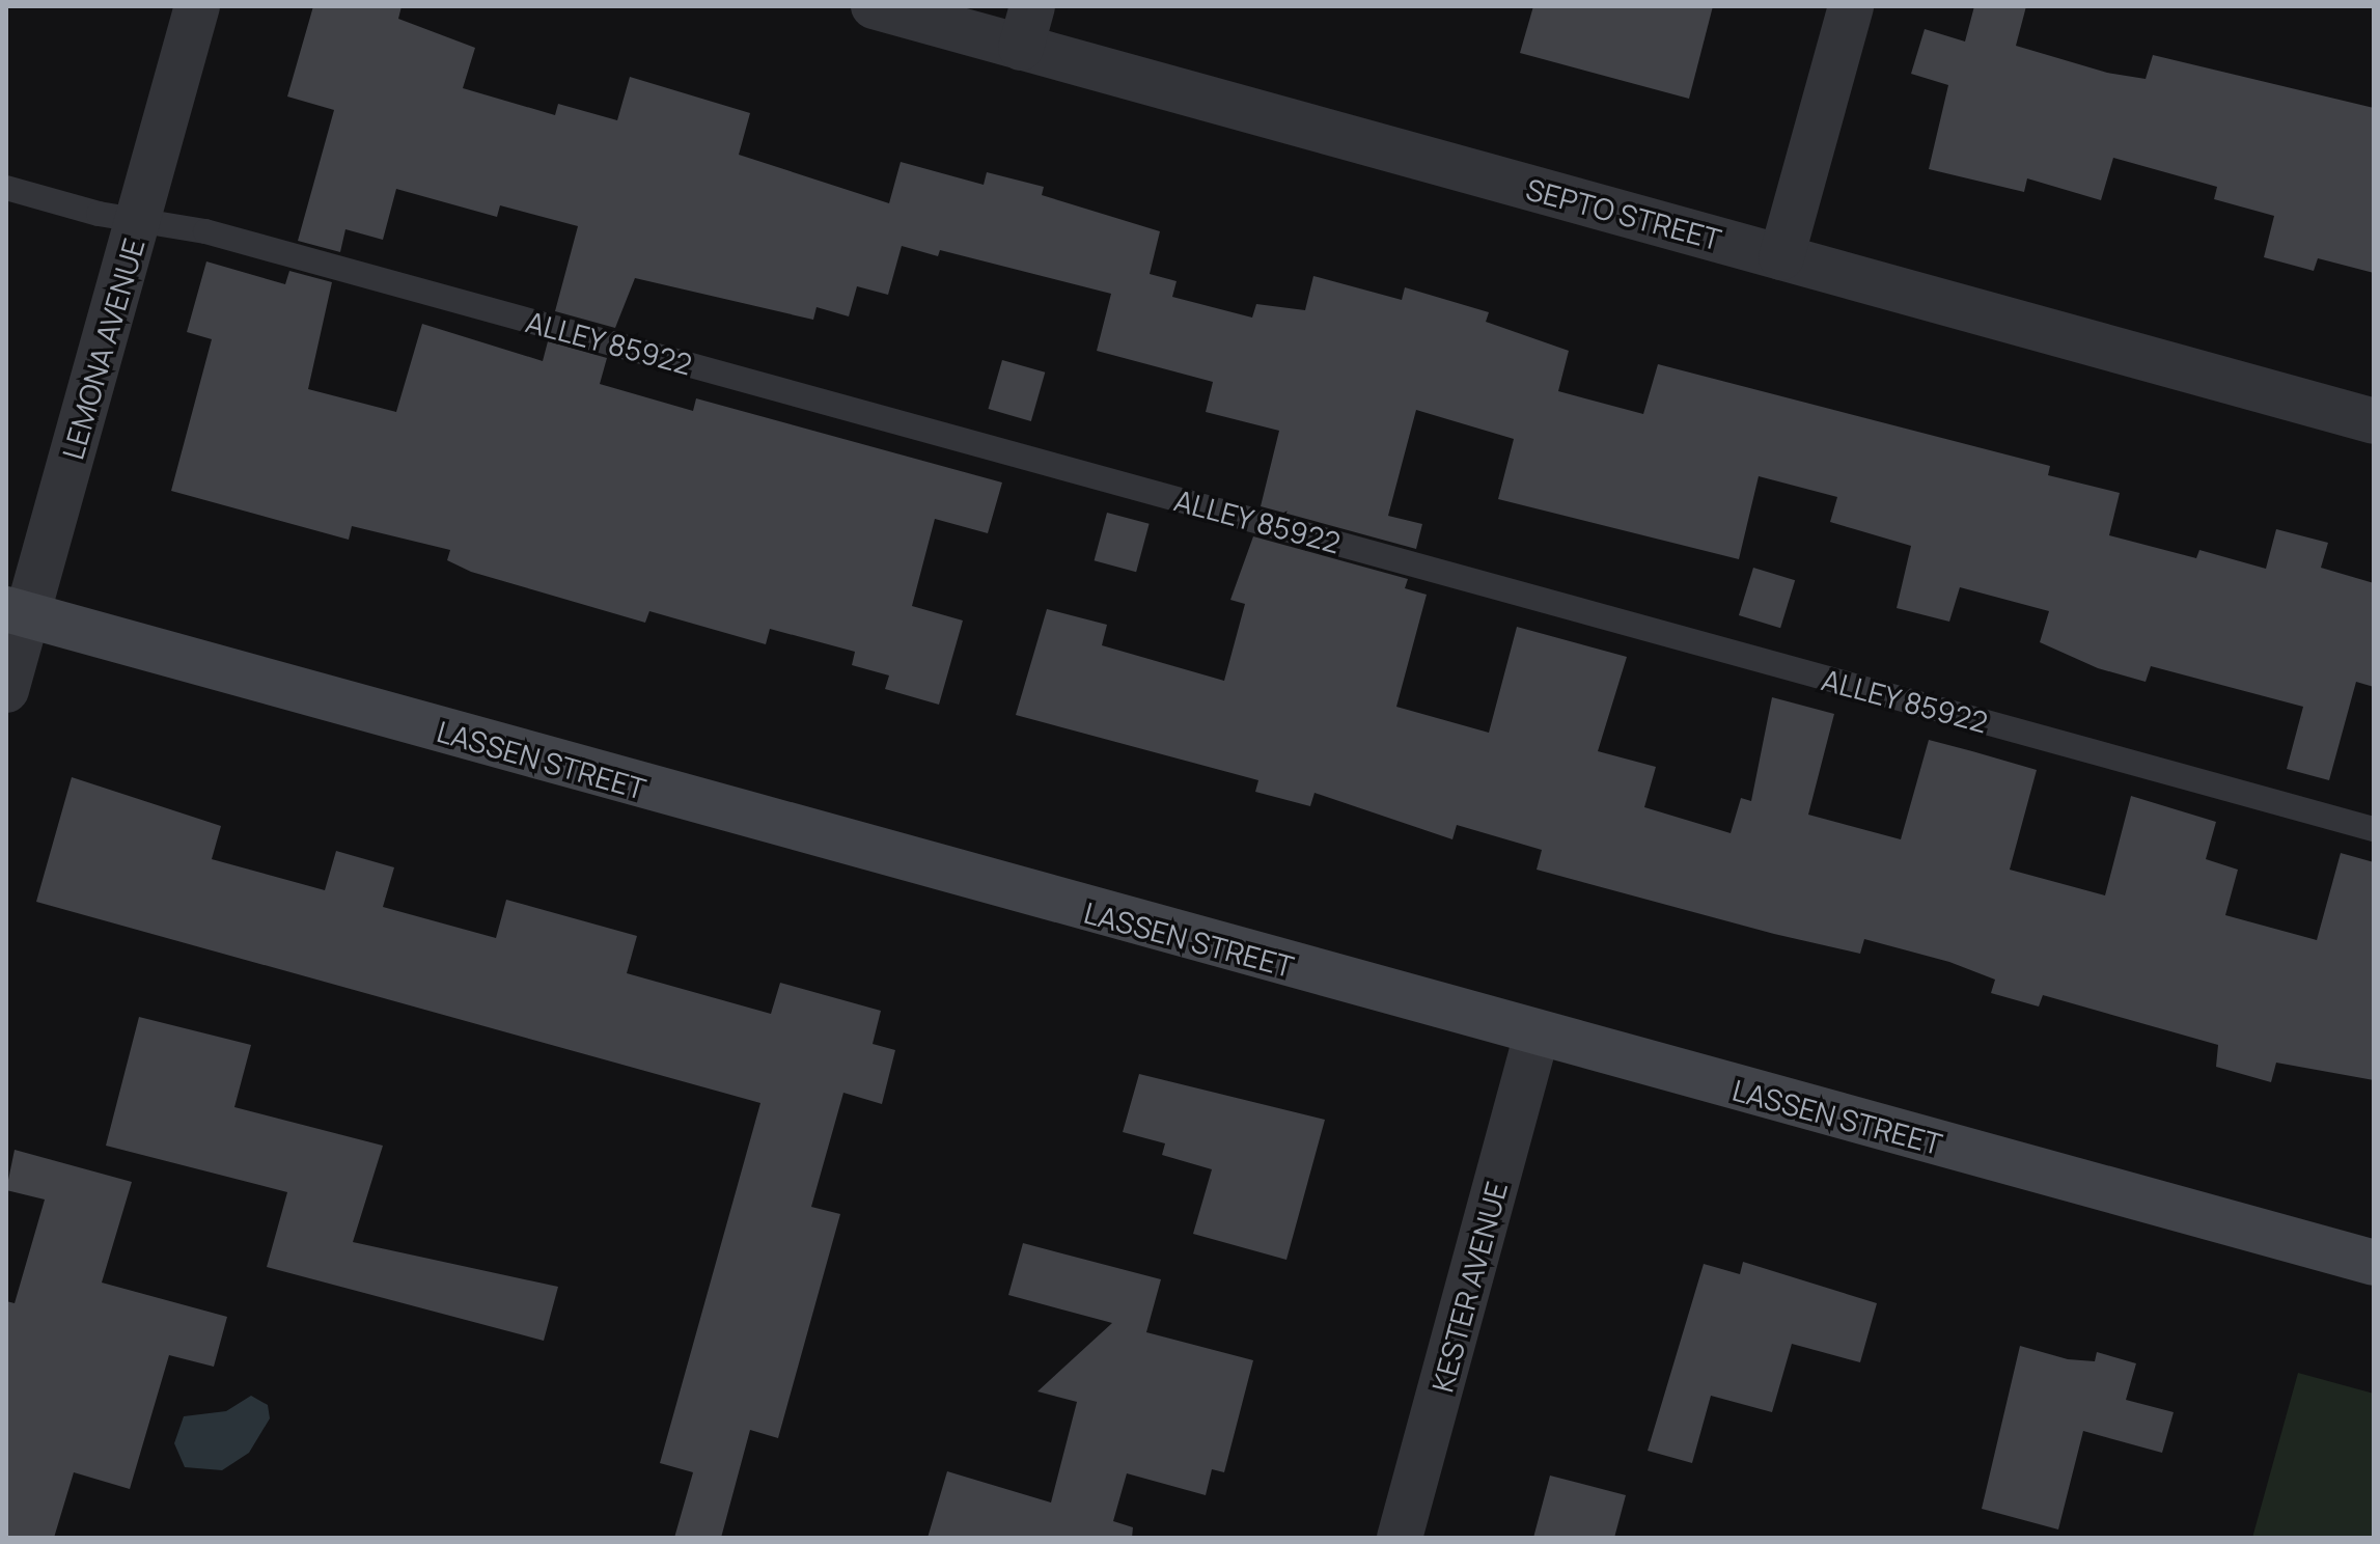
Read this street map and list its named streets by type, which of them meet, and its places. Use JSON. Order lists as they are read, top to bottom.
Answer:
{
  "streets": {
    "main road": ["LASSEN STREET"],
    "street": ["SEPTO STREET", "LEMONA AVENUE", "KESTER AVENUE"],
    "lane": ["ALLEY 85922"]
  },
  "crossings": [
    ["ALLEY 85922", "LEMONA AVENUE"],
    ["LEMONA AVENUE", "LASSEN STREET"],
    ["LASSEN STREET", "KESTER AVENUE"]
  ]
}
